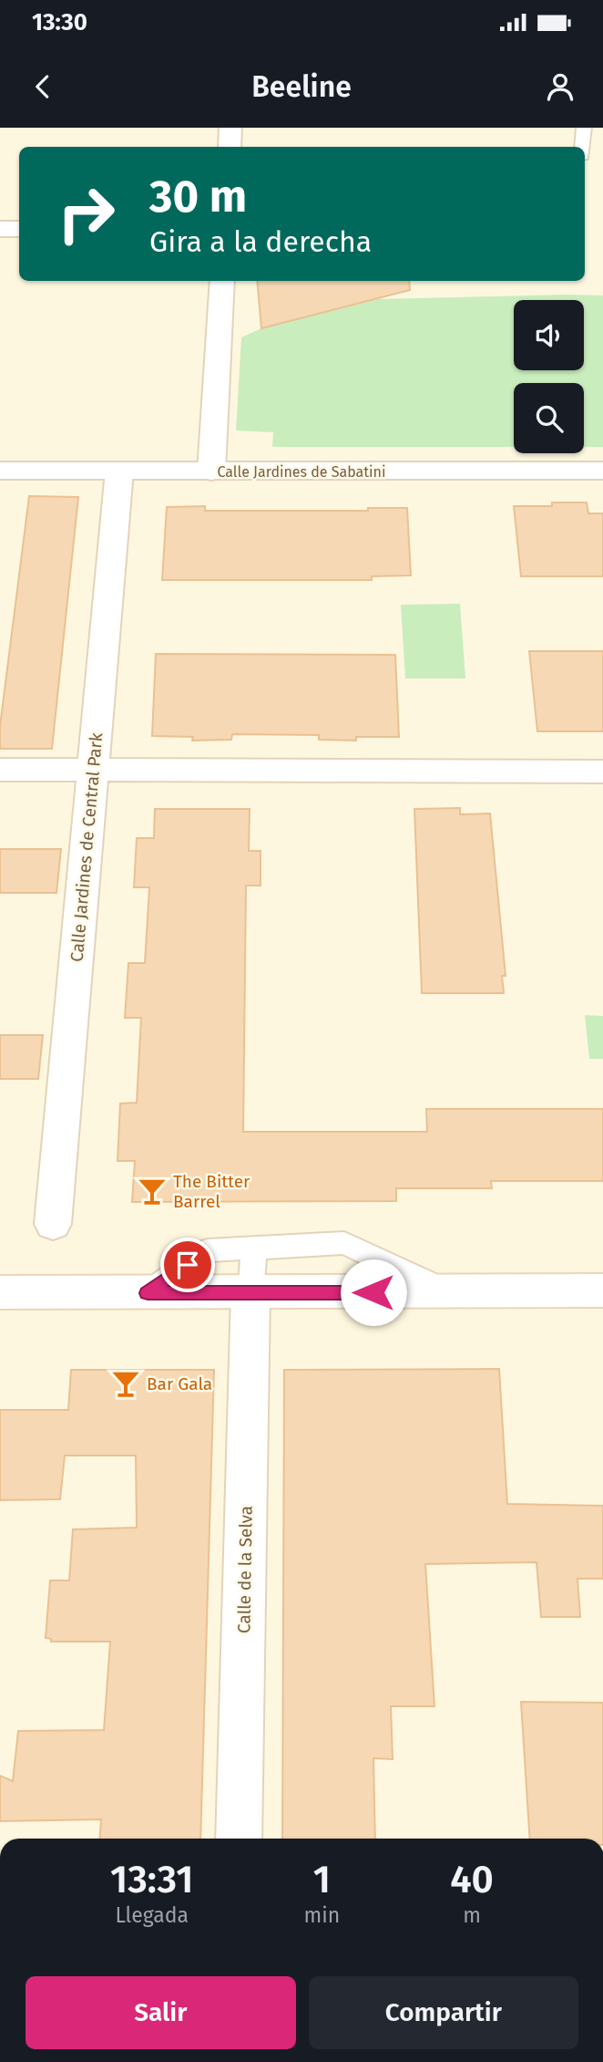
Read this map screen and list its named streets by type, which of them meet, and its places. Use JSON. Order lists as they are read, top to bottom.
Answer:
{
  "streets": {
    "street": ["Calle Jardines de Sabatini", "Calle Jardines de Central Park", "Calle de la Selva"]
  },
  "crossings": [
    ["Calle Jardines de Sabatini", "Calle Jardines de Central Park"]
  ],
  "places": {
    "bar": ["The Bitter Barrel", "Bar Gala"]
  },
  "page": {
    "status": "13:30",
    "header": "Beeline",
    "turn": ["30 m", "Gira a la derecha"],
    "eta": [
      "13:31",
      "Llegada",
      "1",
      "min",
      "40",
      "m"
    ],
    "buttons": ["Salir", "Compartir"]
  }
}
